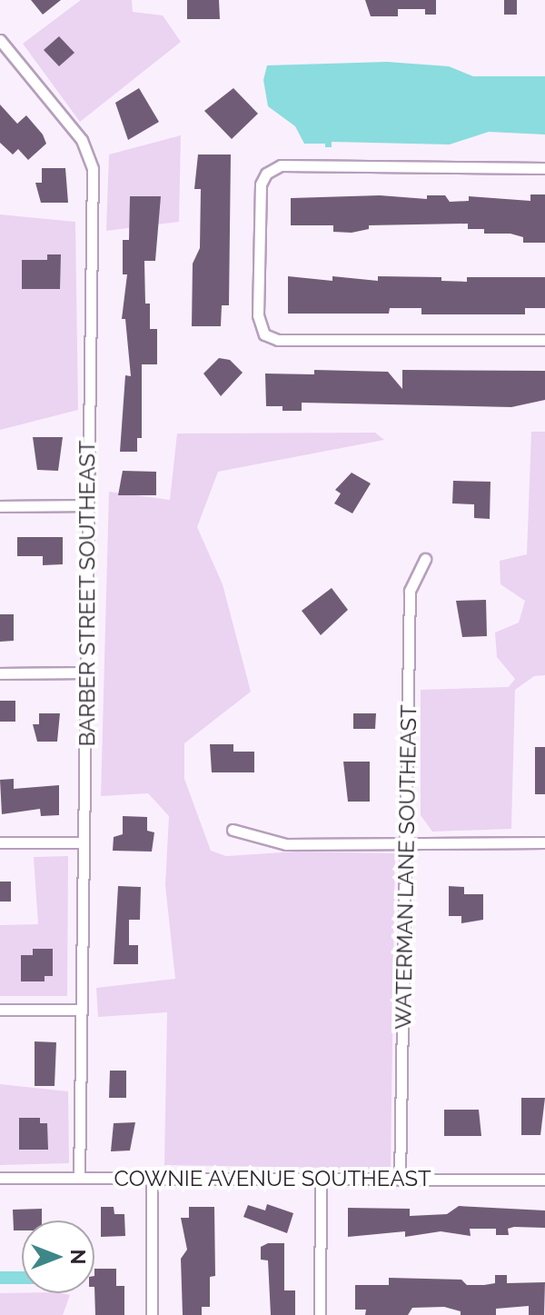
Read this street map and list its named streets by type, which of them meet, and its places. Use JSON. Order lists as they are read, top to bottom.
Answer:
{
  "streets": {
    "street": ["BARBER STREET SOUTHEAST", "WATERMAN LANE SOUTHEAST", "COWNIE AVENUE SOUTHEAST"]
  },
  "crossings": [
    ["BARBER STREET SOUTHEAST", "COWNIE AVENUE SOUTHEAST"],
    ["WATERMAN LANE SOUTHEAST", "COWNIE AVENUE SOUTHEAST"]
  ],
  "north": "right"
}
